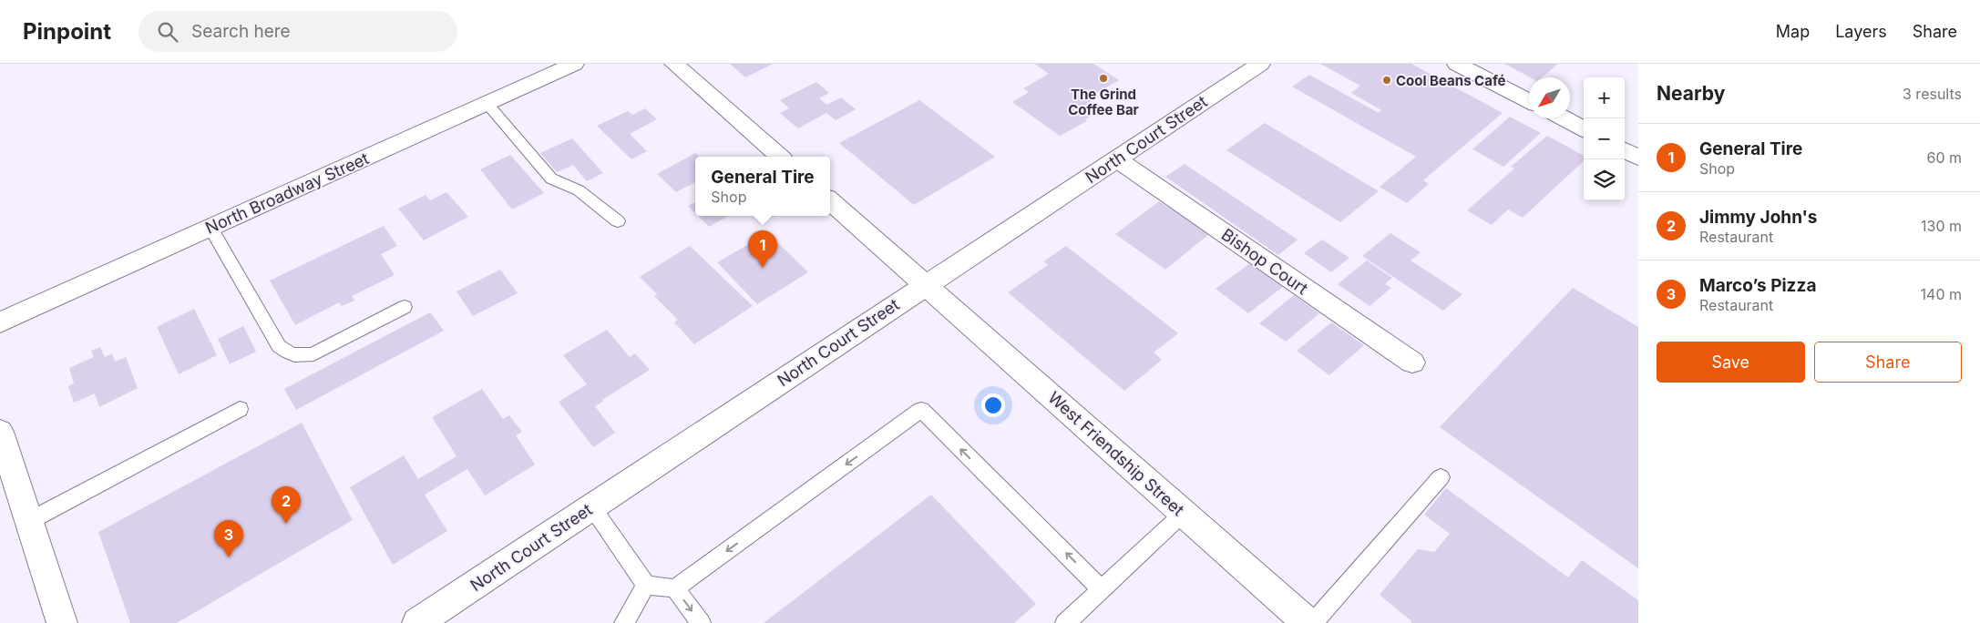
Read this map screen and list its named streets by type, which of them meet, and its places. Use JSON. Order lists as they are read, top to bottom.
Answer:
{
  "streets": {
    "main road": [
      "North Court Street",
      "North Broadway Street",
      "Bishop Court",
      "West Friendship Street"
    ]
  },
  "crossings": [
    ["North Court Street", "Bishop Court"],
    ["North Court Street", "West Friendship Street"]
  ],
  "places": ["The Grind Coffee Bar", "Cool Beans Café"],
  "north": "bottom left",
  "page": {
    "header": "Pinpoint",
    "search": "Search here",
    "nav": ["Map", "Layers", "Share"],
    "heading": ["Nearby", "3 results"],
    "map_buttons": ["+", "−"],
    "list": [
      {
        "mark": "1",
        "name": "General Tire",
        "note": "Shop",
        "value": "60 m"
      },
      {
        "mark": "2",
        "name": "Jimmy John's",
        "note": "Restaurant",
        "value": "130 m"
      },
      {
        "mark": "3",
        "name": "Marco’s Pizza",
        "note": "Restaurant",
        "value": "140 m"
      }
    ],
    "popup": ["General Tire", "Shop"],
    "pins": ["1", "2", "3"],
    "buttons": ["Save", "Share"]
  }
}
